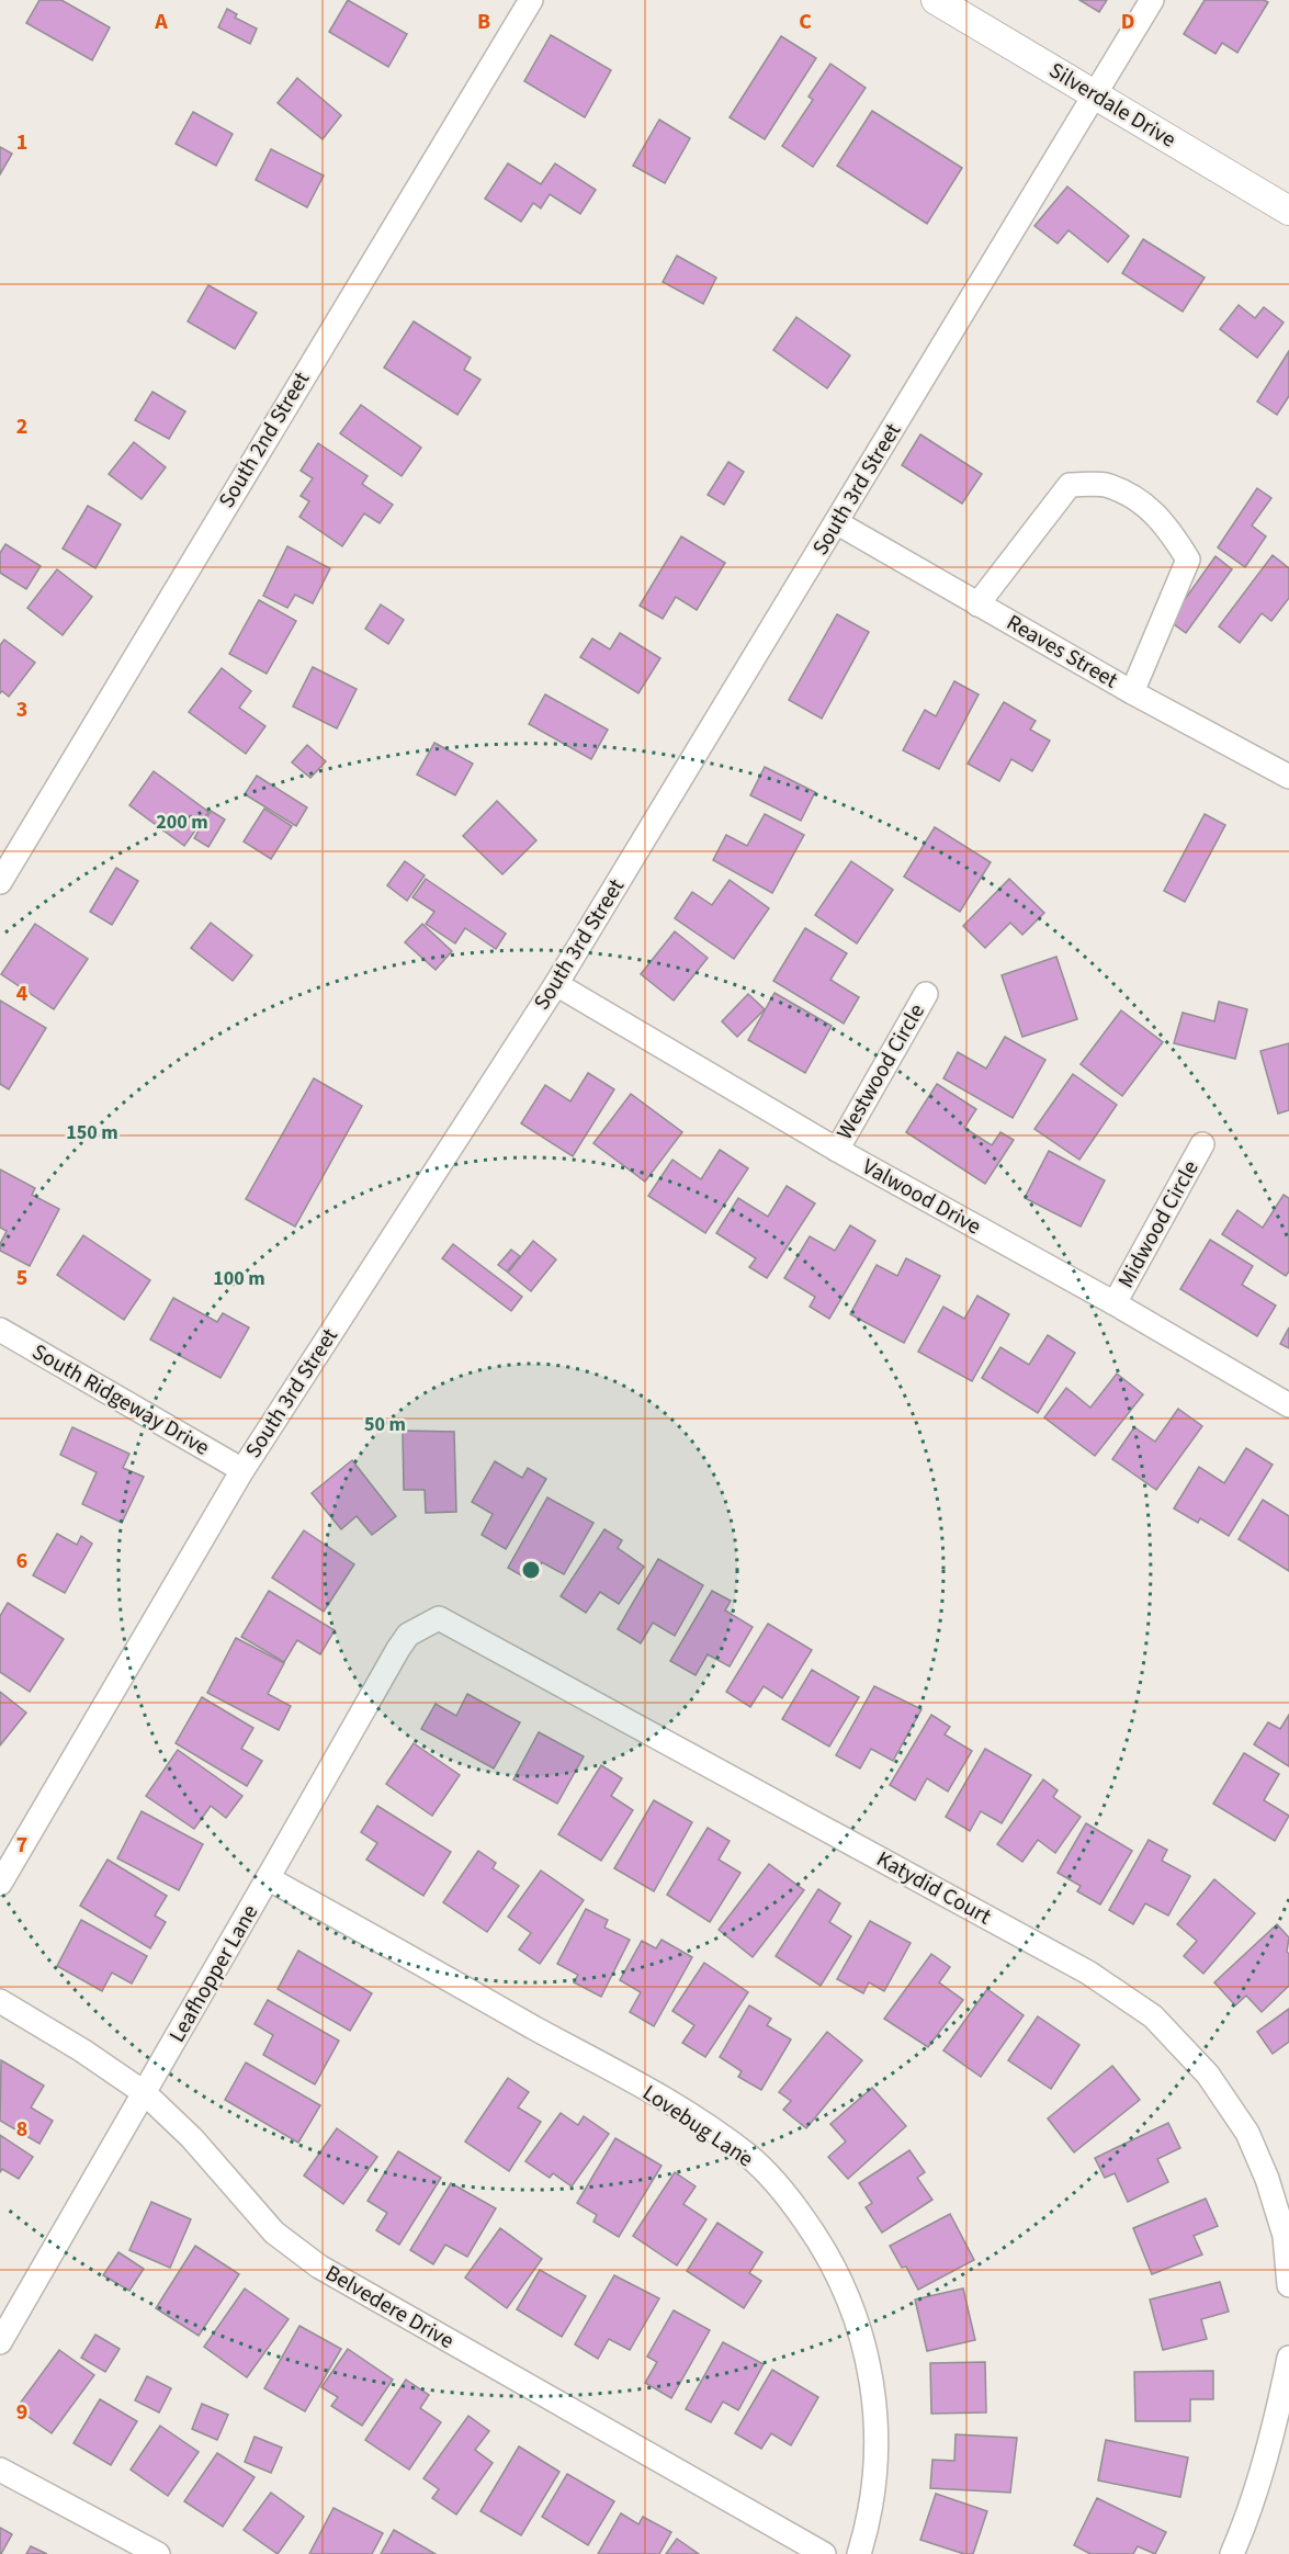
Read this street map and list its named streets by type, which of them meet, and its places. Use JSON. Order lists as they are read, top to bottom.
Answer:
{
  "streets": {
    "street": [
      "Silverdale Drive",
      "South 2nd Street",
      "South 3rd Street",
      "Reaves Street",
      "Westwood Circle",
      "Valwood Drive",
      "Midwood Circle",
      "South Ridgeway Drive",
      "Katydid Court",
      "Leafhopper Lane",
      "Lovebug Lane",
      "Belvedere Drive"
    ]
  },
  "crossings": [
    ["Silverdale Drive", "South 3rd Street"],
    ["South 3rd Street", "Reaves Street"],
    ["South 3rd Street", "Valwood Drive"],
    ["South 3rd Street", "South Ridgeway Drive"],
    ["Westwood Circle", "Valwood Drive"],
    ["Valwood Drive", "Midwood Circle"],
    ["Katydid Court", "Leafhopper Lane"],
    ["Leafhopper Lane", "Lovebug Lane"],
    ["Leafhopper Lane", "Belvedere Drive"]
  ],
  "grid": {
    "columns": [
      "A",
      "B",
      "C",
      "D"
    ],
    "rows": [
      "1",
      "2",
      "3",
      "4",
      "5",
      "6",
      "7",
      "8",
      "9"
    ]
  },
  "rings": [
    "200 m",
    "150 m",
    "100 m",
    "50 m"
  ]
}
